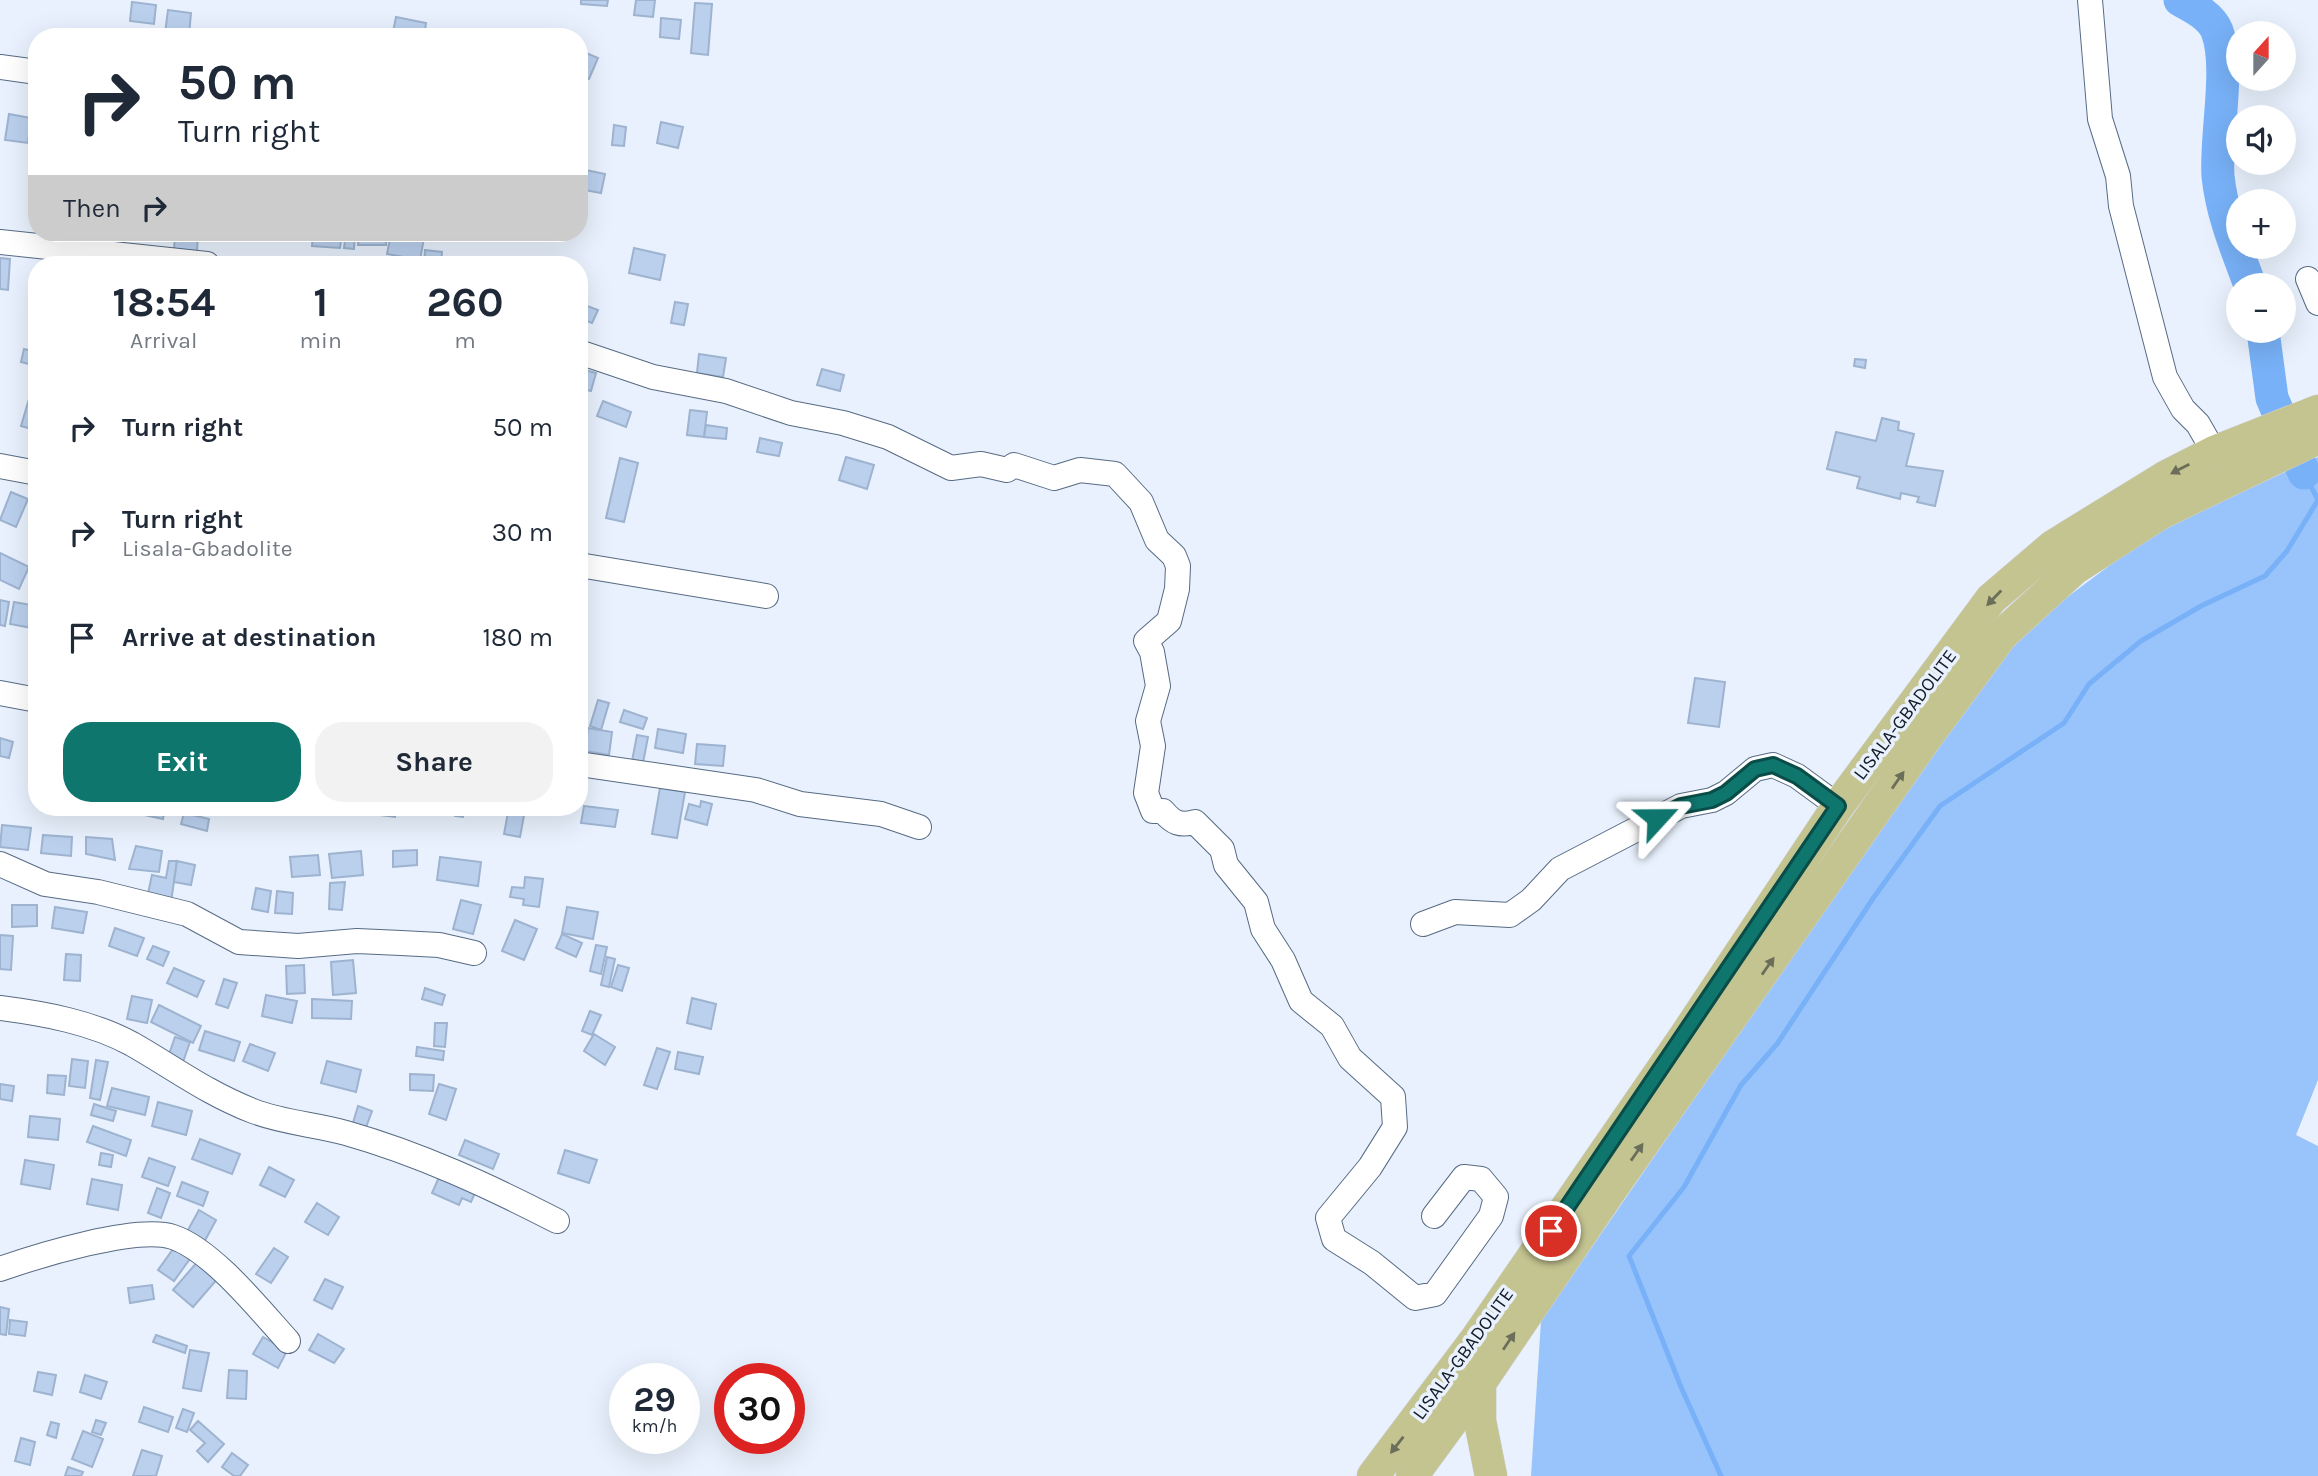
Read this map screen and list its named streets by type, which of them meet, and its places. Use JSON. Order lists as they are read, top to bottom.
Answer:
{
  "streets": {
    "main road": ["LISALA-GBADOLITE"]
  },
  "north": "top",
  "page": {
    "map_buttons": ["+", "−"],
    "turn": ["50 m", "Turn right"],
    "then": "Then",
    "eta": [
      "18:54",
      "Arrival",
      "1",
      "min",
      "260",
      "m"
    ],
    "list": [
      {
        "name": "Turn right",
        "value": "50 m"
      },
      {
        "name": "Turn right",
        "note": "Lisala-Gbadolite",
        "value": "30 m"
      },
      {
        "name": "Arrive at destination",
        "value": "180 m"
      }
    ],
    "buttons": ["Exit", "Share"],
    "speed": "29 km/h",
    "limit": "30"
  }
}
